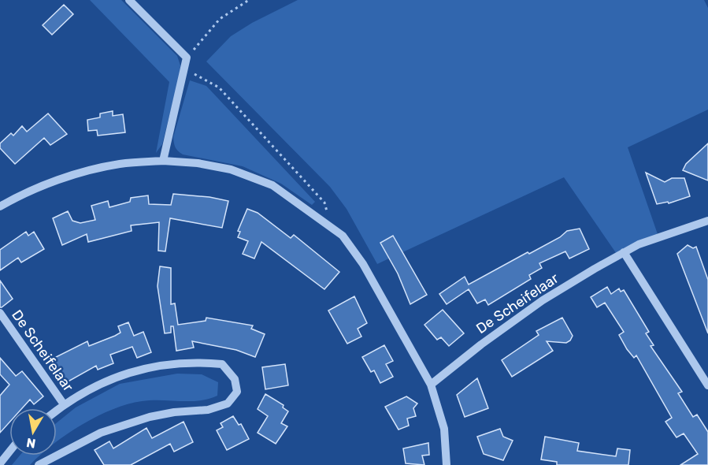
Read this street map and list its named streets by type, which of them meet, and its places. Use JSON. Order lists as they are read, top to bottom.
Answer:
{
  "streets": {
    "street": ["De Scheifelaar"]
  },
  "north": "bottom"
}
